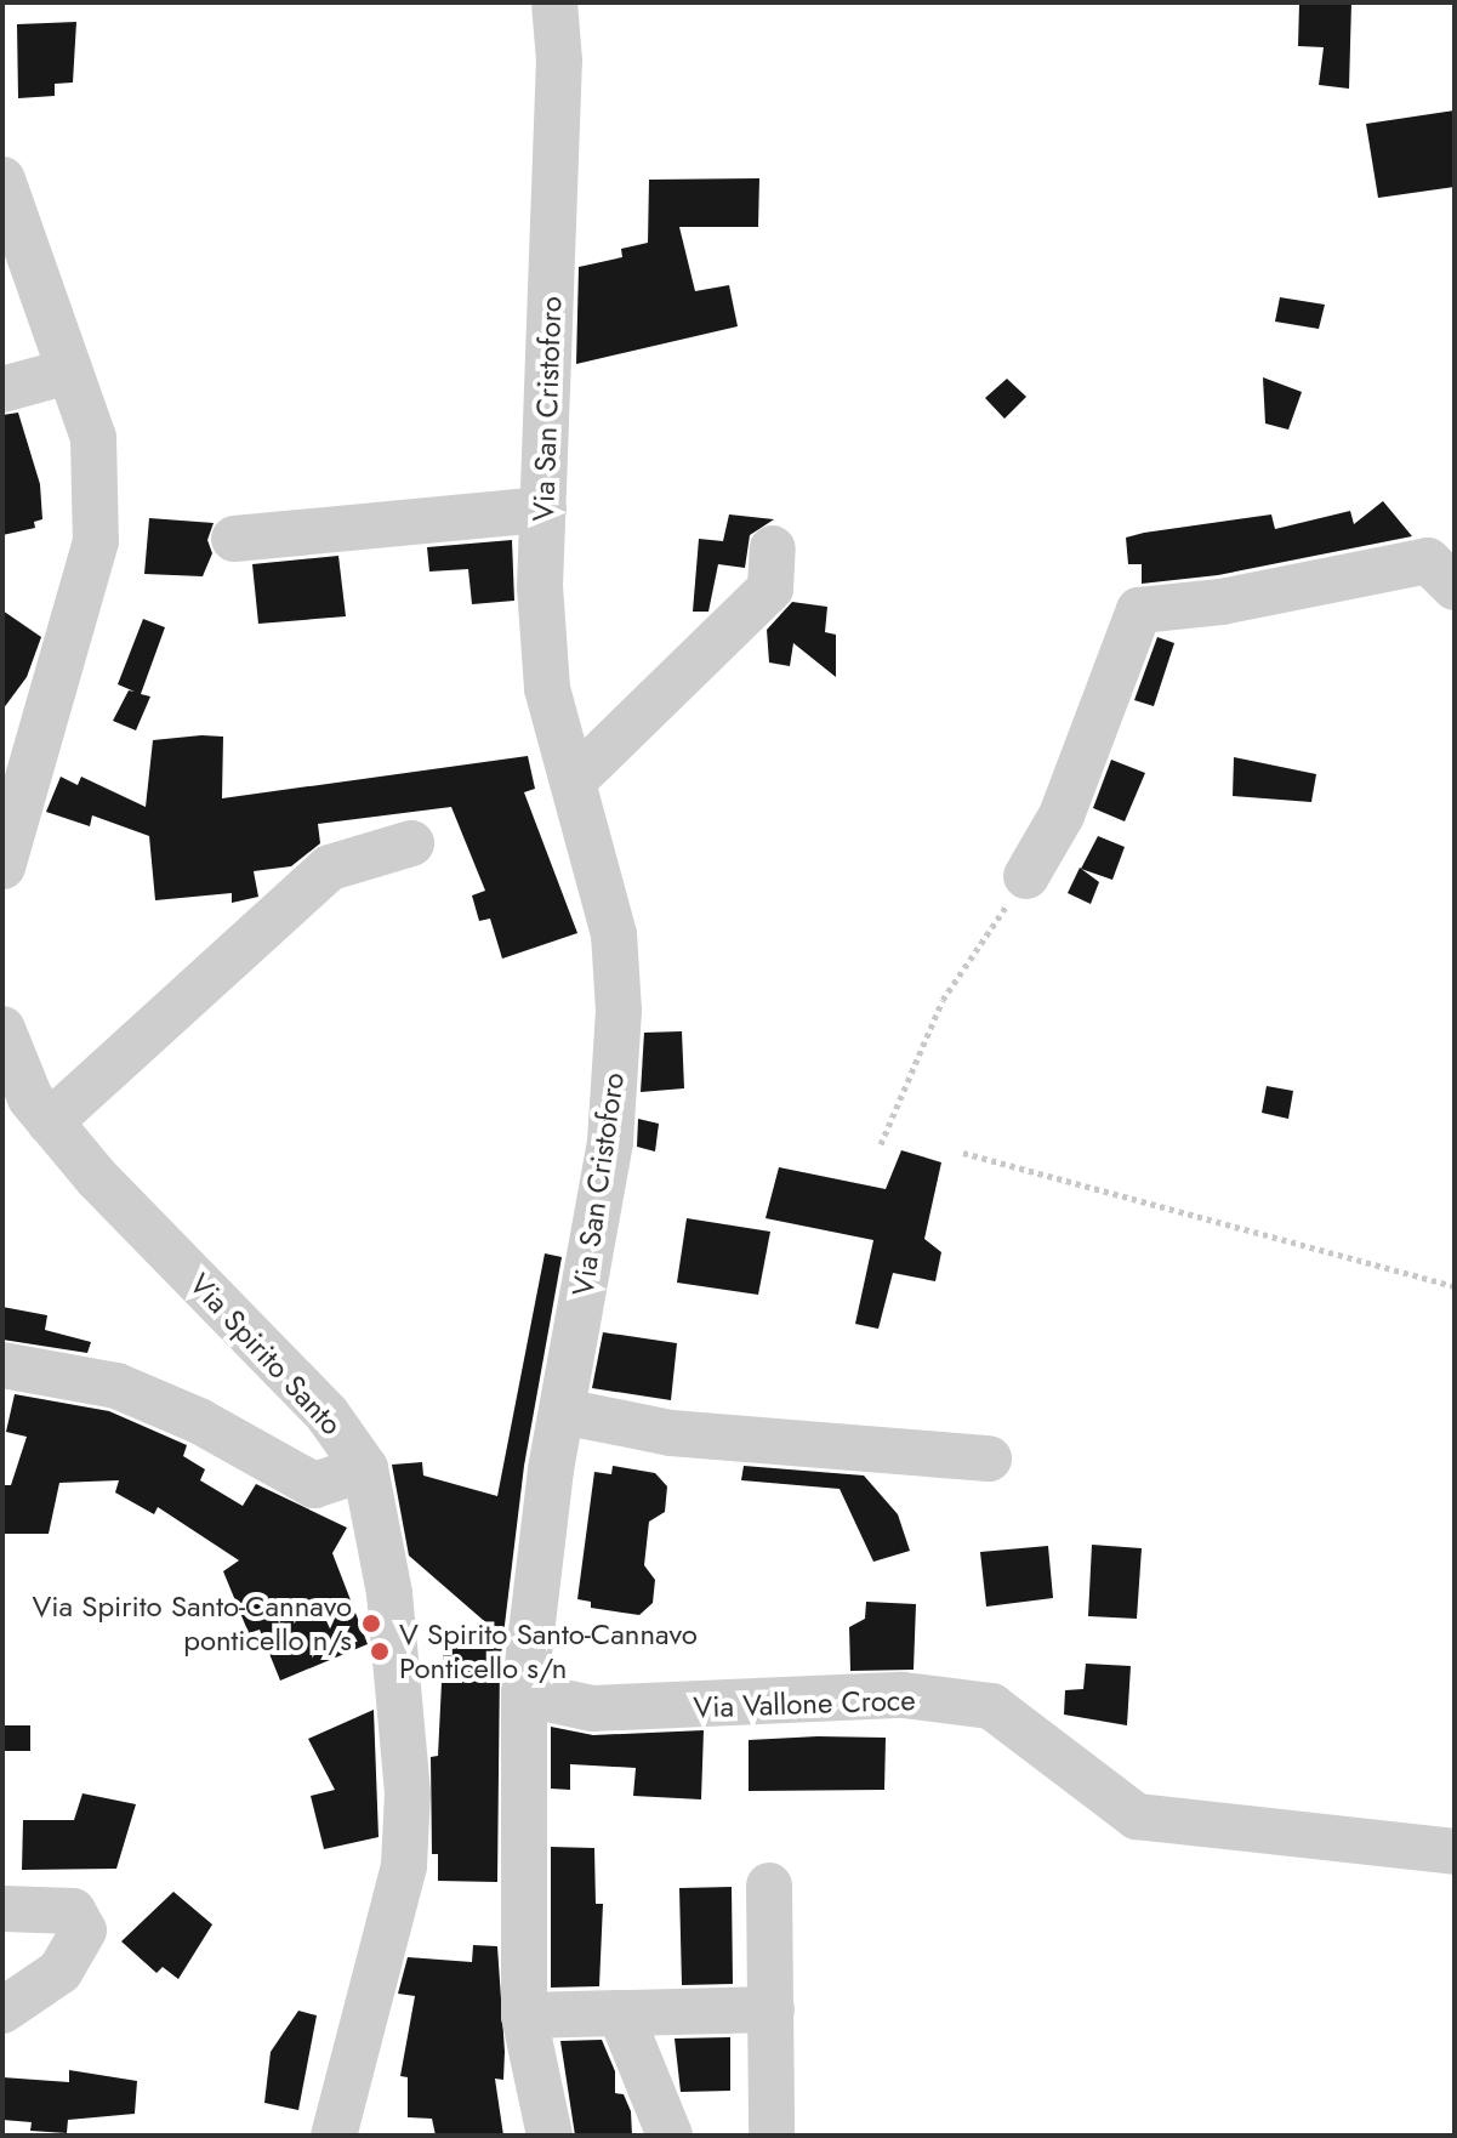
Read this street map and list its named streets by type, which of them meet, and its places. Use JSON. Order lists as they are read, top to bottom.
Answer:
{
  "streets": {
    "street": ["Via San Cristoforo", "Via Spirito Santo", "Via Vallone Croce"]
  },
  "crossings": [
    ["Via San Cristoforo", "Via Vallone Croce"]
  ],
  "places": ["Via Spirito Santo-Cannavo ponticello n/s", "V Spirito Santo-Cannavo Ponticello s/n"]
}
